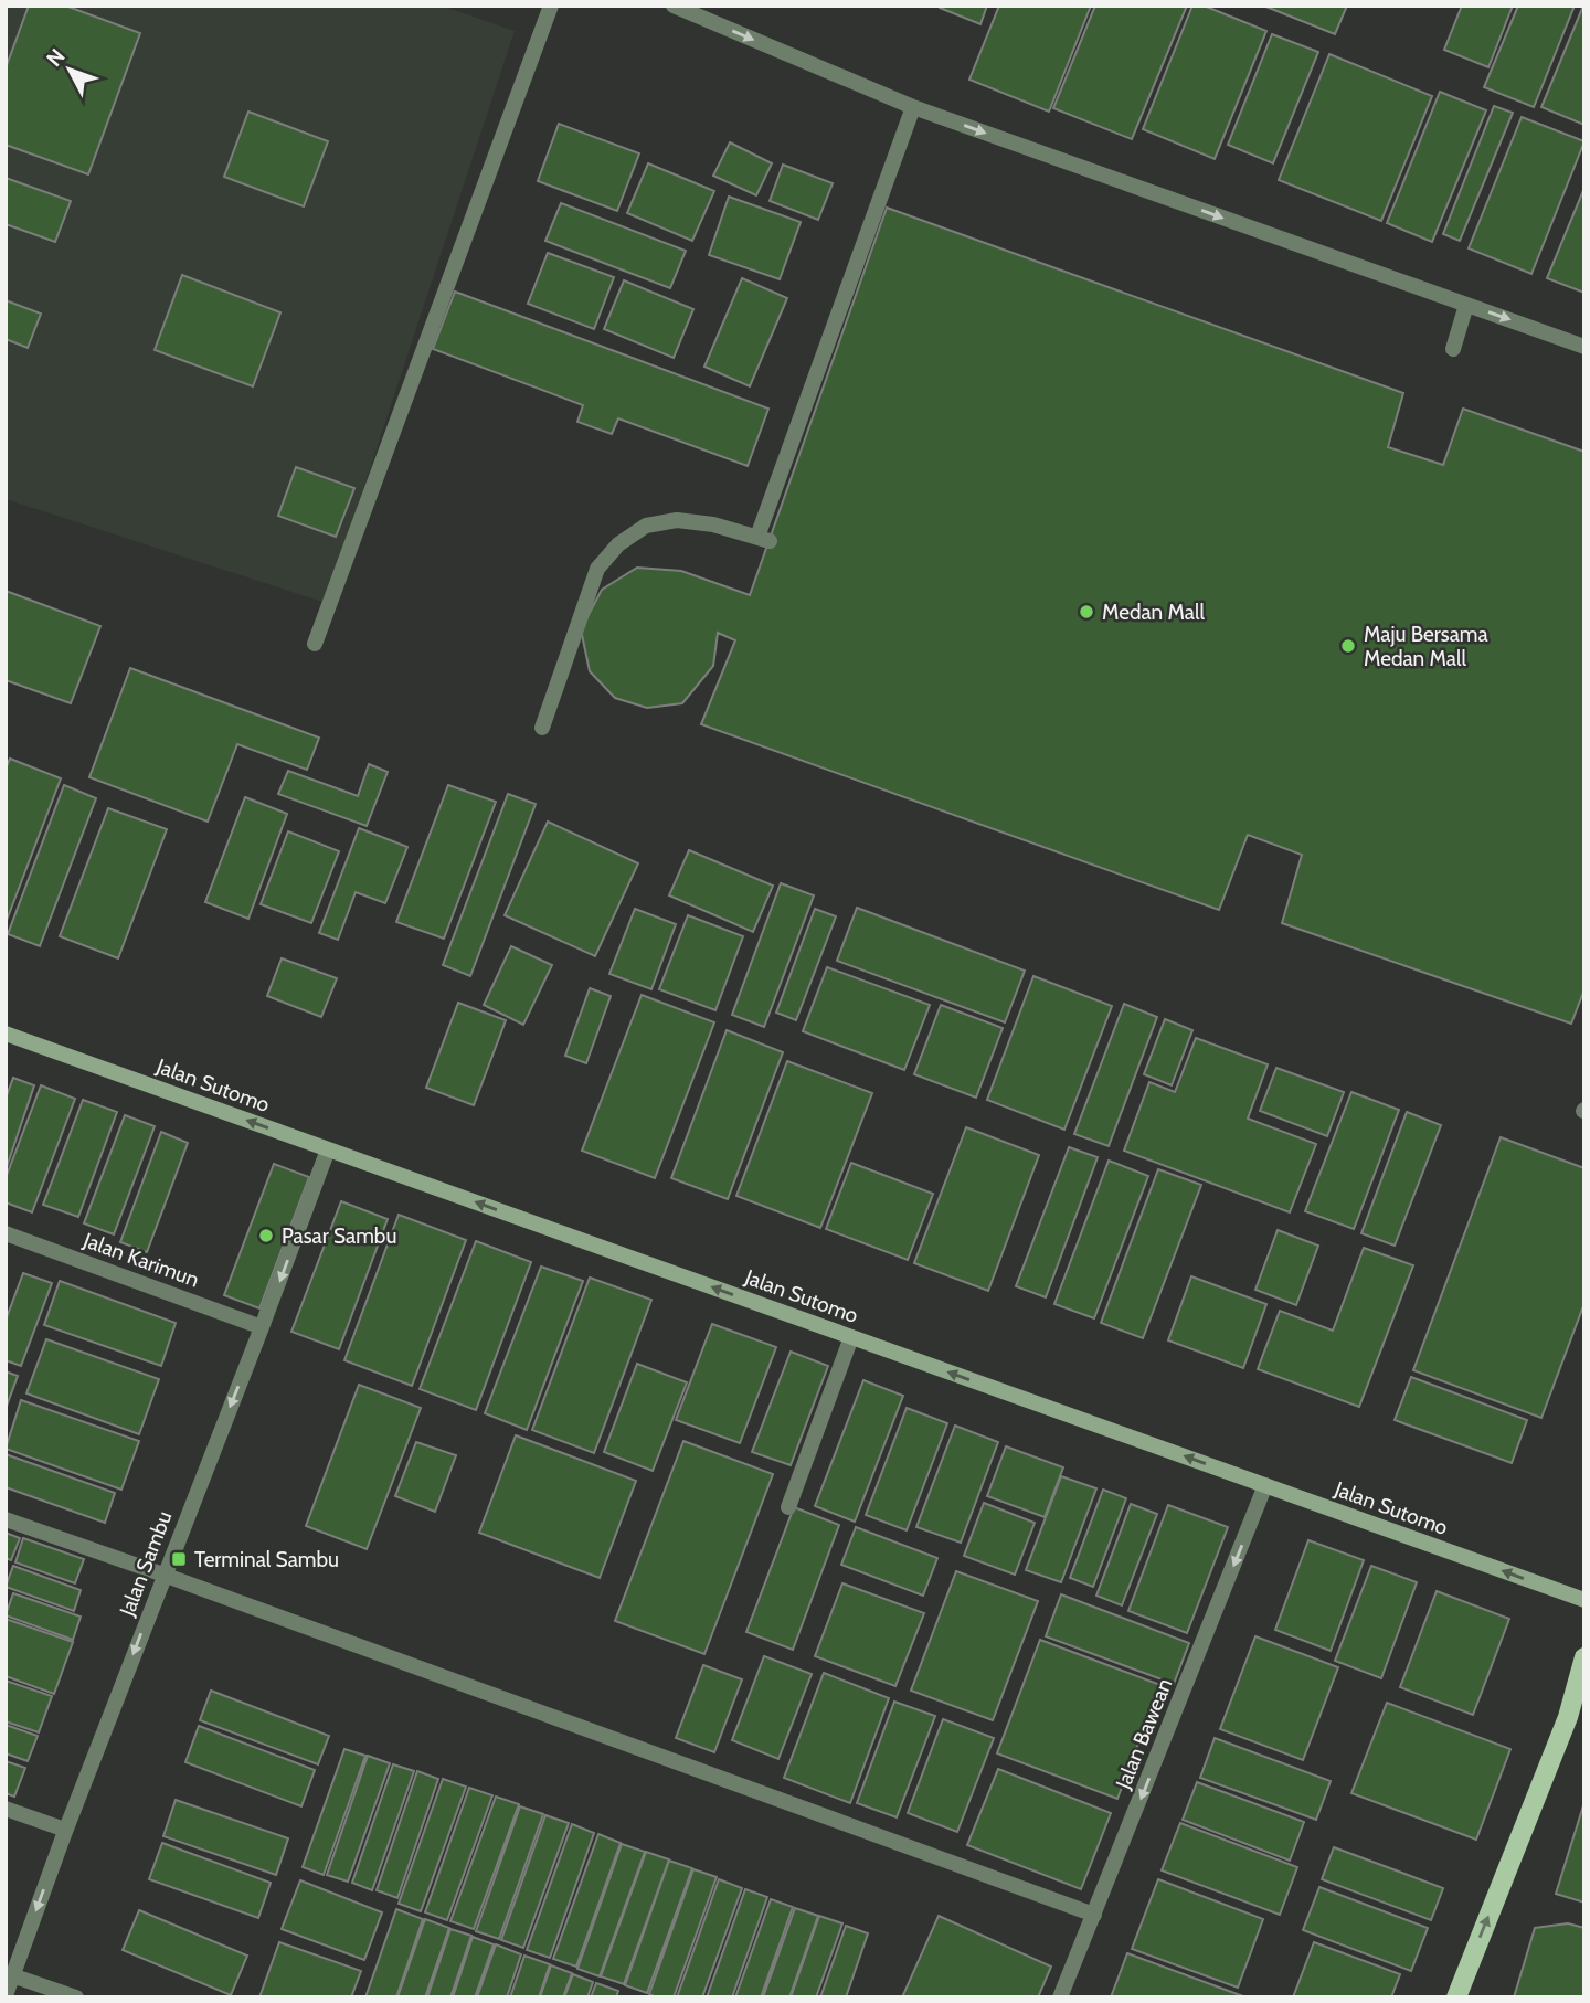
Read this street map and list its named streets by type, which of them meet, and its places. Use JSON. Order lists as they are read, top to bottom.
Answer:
{
  "streets": {
    "main road": ["Jalan Sutomo"],
    "street": ["Jalan Karimun", "Jalan Sambu", "Jalan Bawean"]
  },
  "crossings": [
    ["Jalan Sutomo", "Jalan Sambu"],
    ["Jalan Sutomo", "Jalan Bawean"],
    ["Jalan Karimun", "Jalan Sambu"]
  ],
  "one_way": ["Jalan Sutomo", "Jalan Sambu", "Jalan Bawean"],
  "places": {
    "other": ["Medan Mall", "Maju Bersama Medan Mall", "Pasar Sambu"],
    "transit": ["Terminal Sambu"]
  },
  "north": "top left"
}
